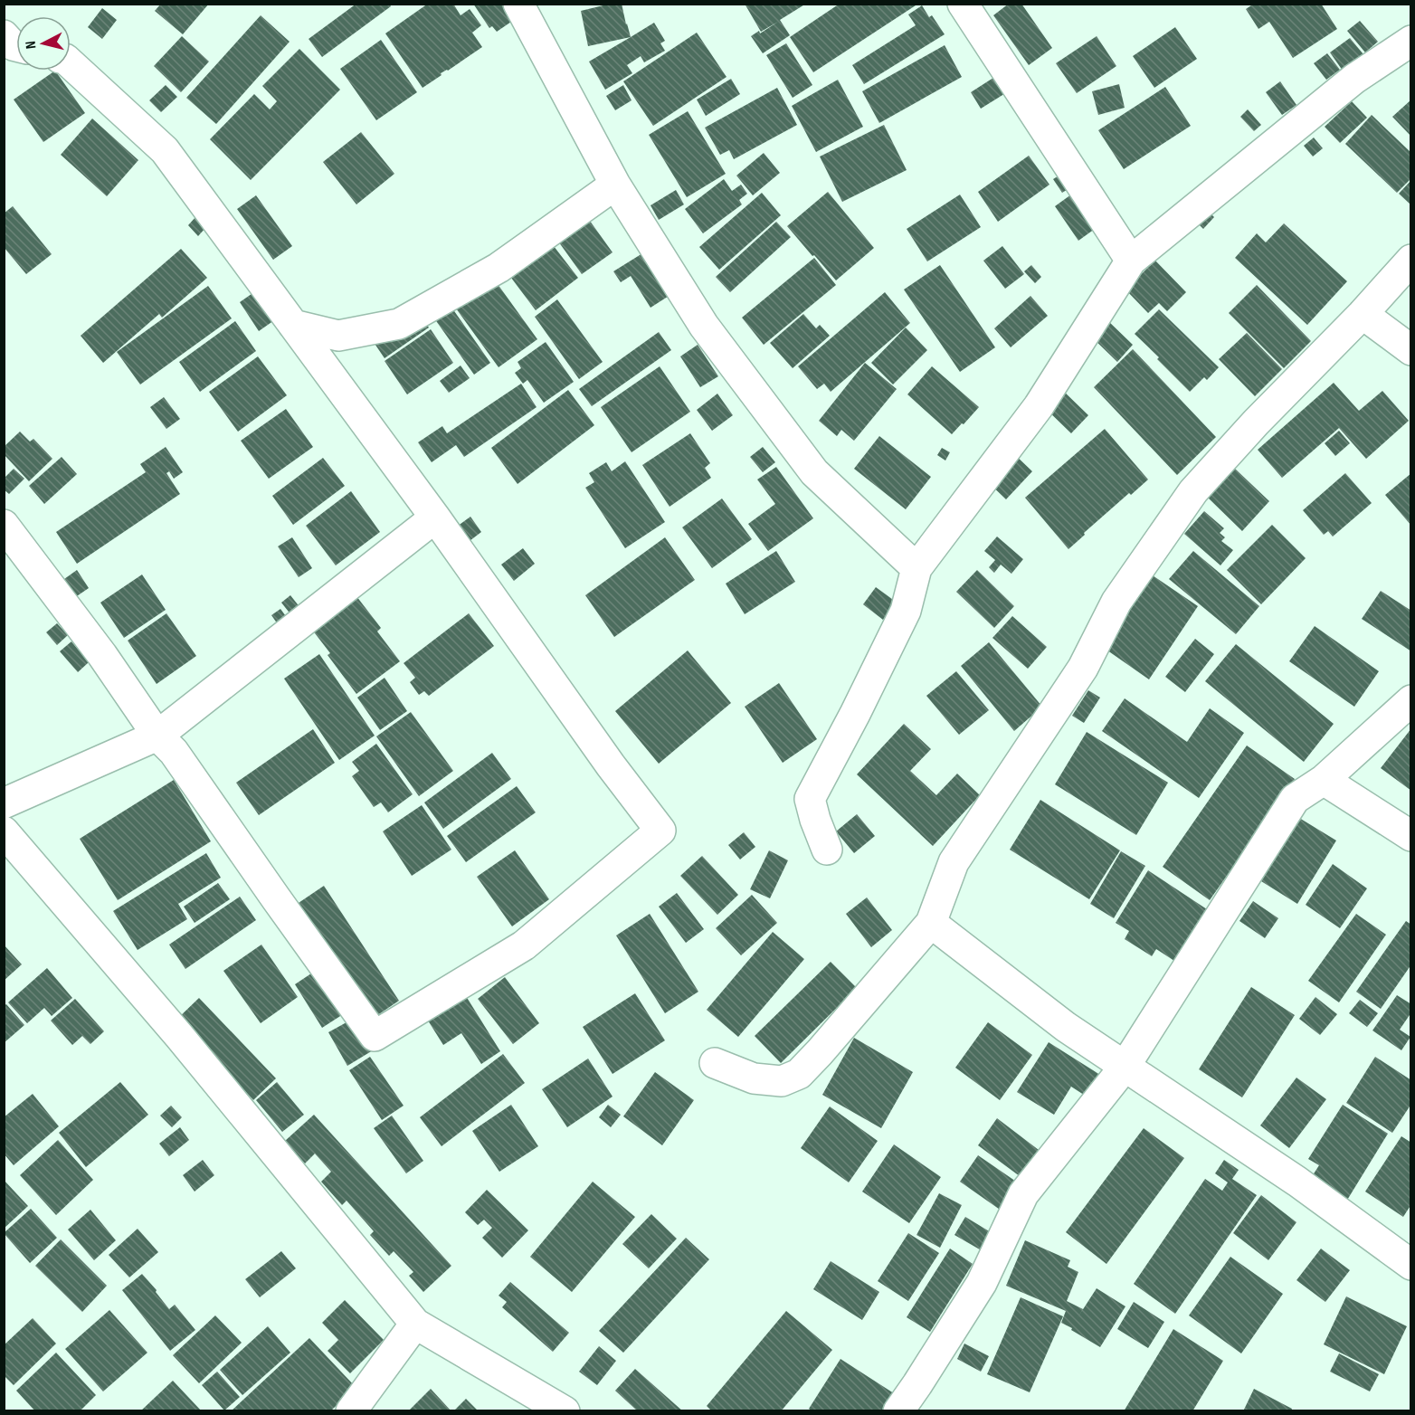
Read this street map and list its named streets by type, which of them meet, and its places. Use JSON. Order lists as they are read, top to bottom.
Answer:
{
  "north": "left"
}
